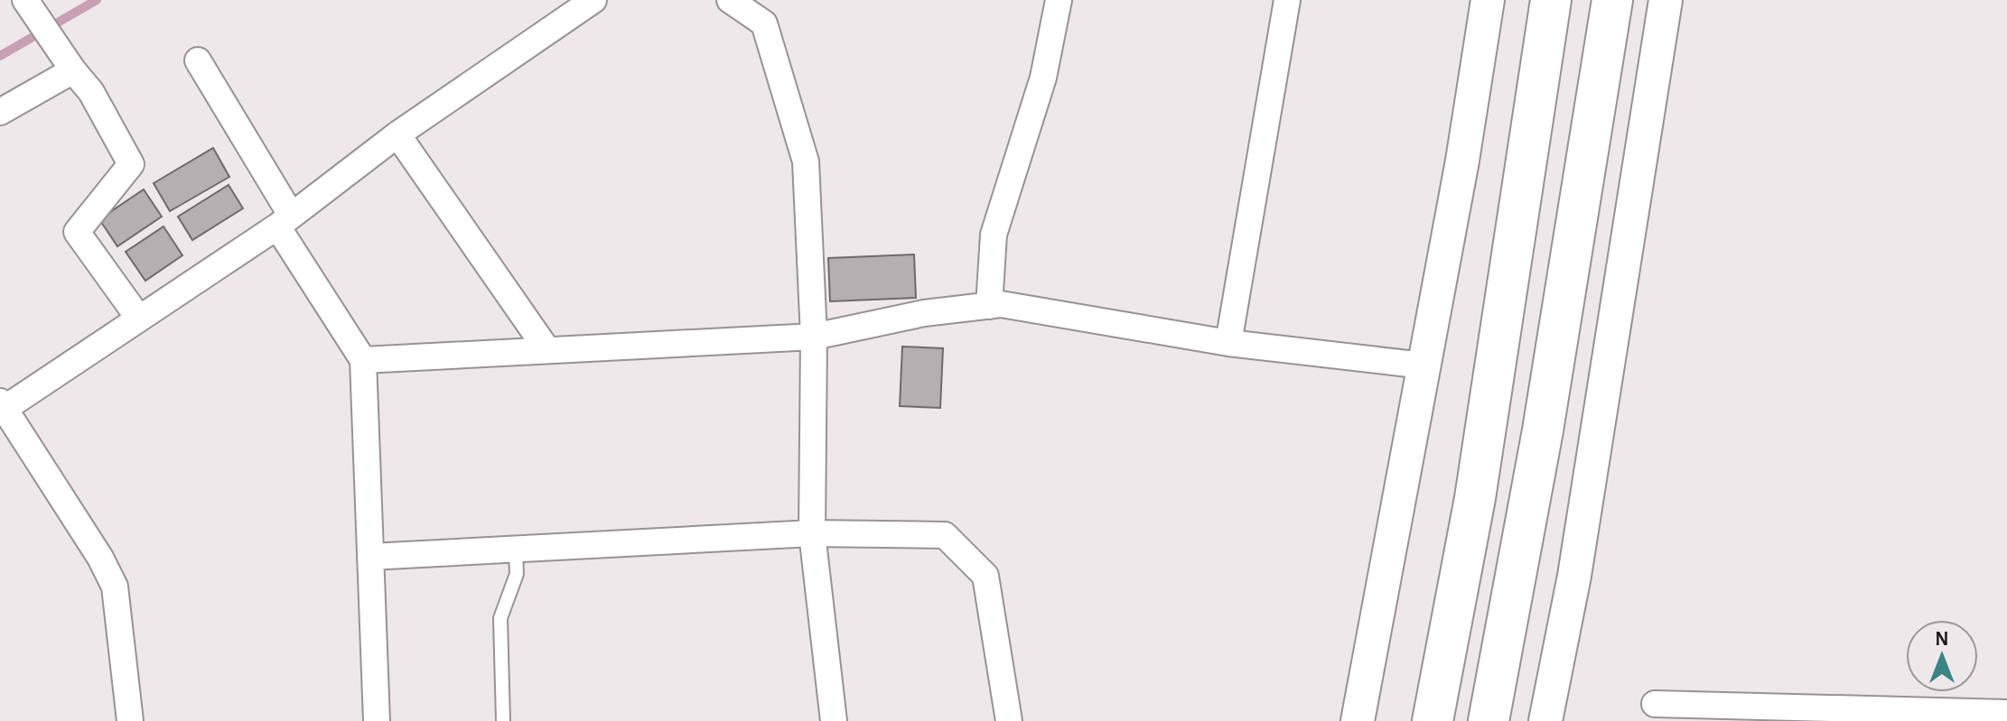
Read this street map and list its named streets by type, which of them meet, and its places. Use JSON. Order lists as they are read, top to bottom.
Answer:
{
  "north": "top"
}
